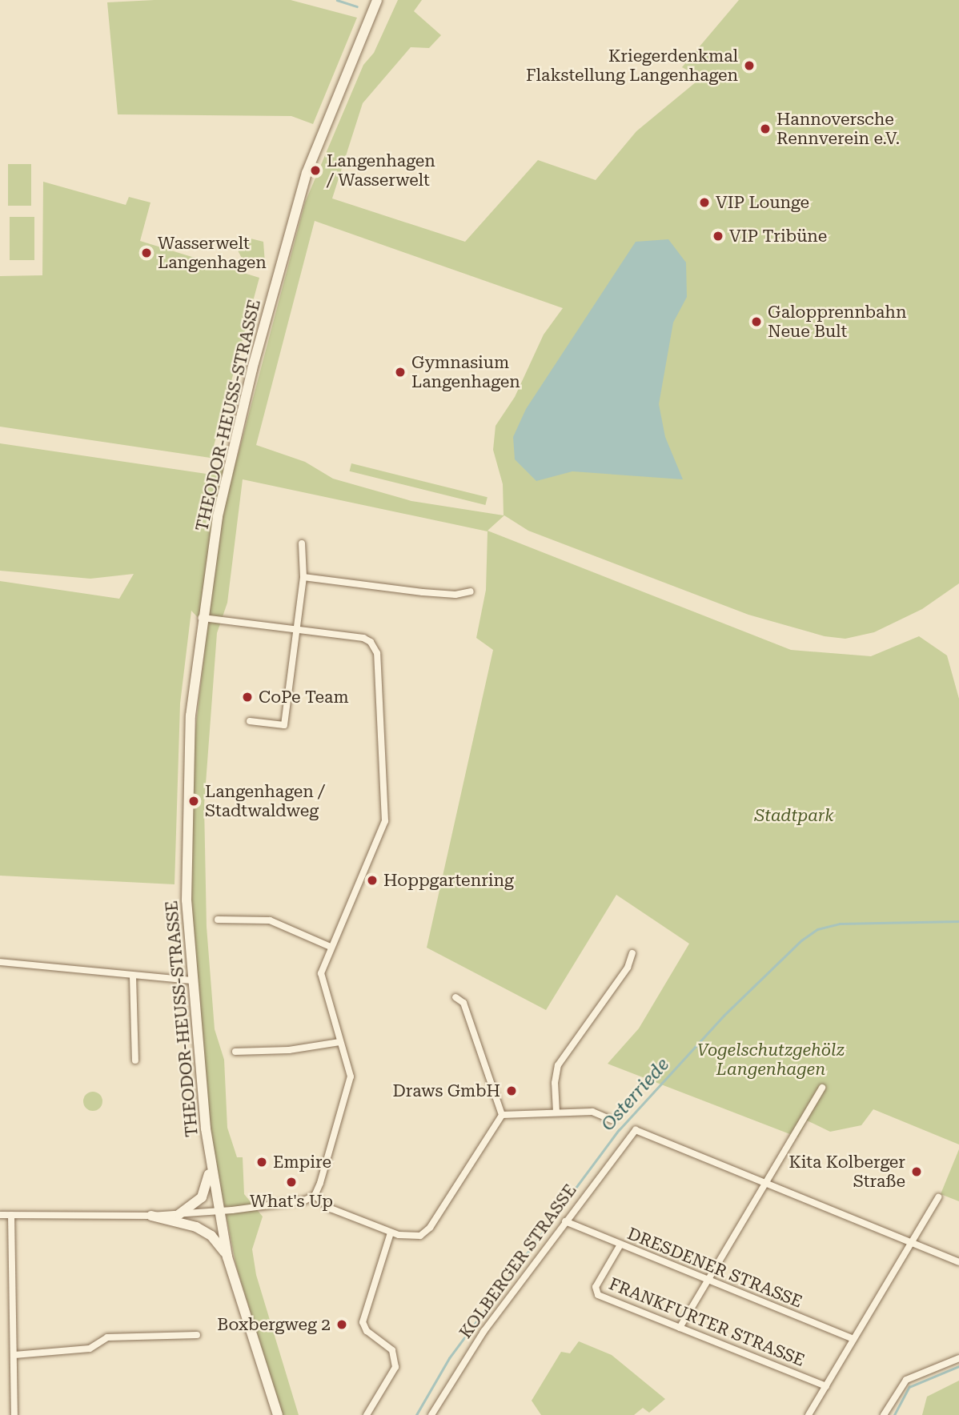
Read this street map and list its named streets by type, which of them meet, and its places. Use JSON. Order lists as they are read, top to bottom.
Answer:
{
  "streets": {
    "street": [
      "THEODOR-HEUSS-STRASSE",
      "KOLBERGER STRASSE",
      "DRESDENER STRASSE",
      "FRANKFURTER STRASSE"
    ]
  },
  "crossings": [
    ["KOLBERGER STRASSE", "DRESDENER STRASSE"],
    ["DRESDENER STRASSE", "FRANKFURTER STRASSE"]
  ],
  "water": ["Osterriede"],
  "parks": ["Stadtpark", "Vogelschutzgehölz Langenhagen"],
  "places": [
    "Kriegerdenkmal Flakstellung Langenhagen",
    "Hannoversche Rennverein e.V.",
    "Langenhagen / Wasserwelt",
    "VIP Lounge",
    "VIP Tribüne",
    "Wasserwelt Langenhagen",
    "Galopprennbahn Neue Bult",
    "Gymnasium Langenhagen",
    "CoPe Team",
    "Langenhagen / Stadtwaldweg",
    "Hoppgartenring",
    "Draws GmbH",
    "Empire",
    "Kita Kolberger Straße",
    "What's Up",
    "Boxbergweg 2"
  ]
}
